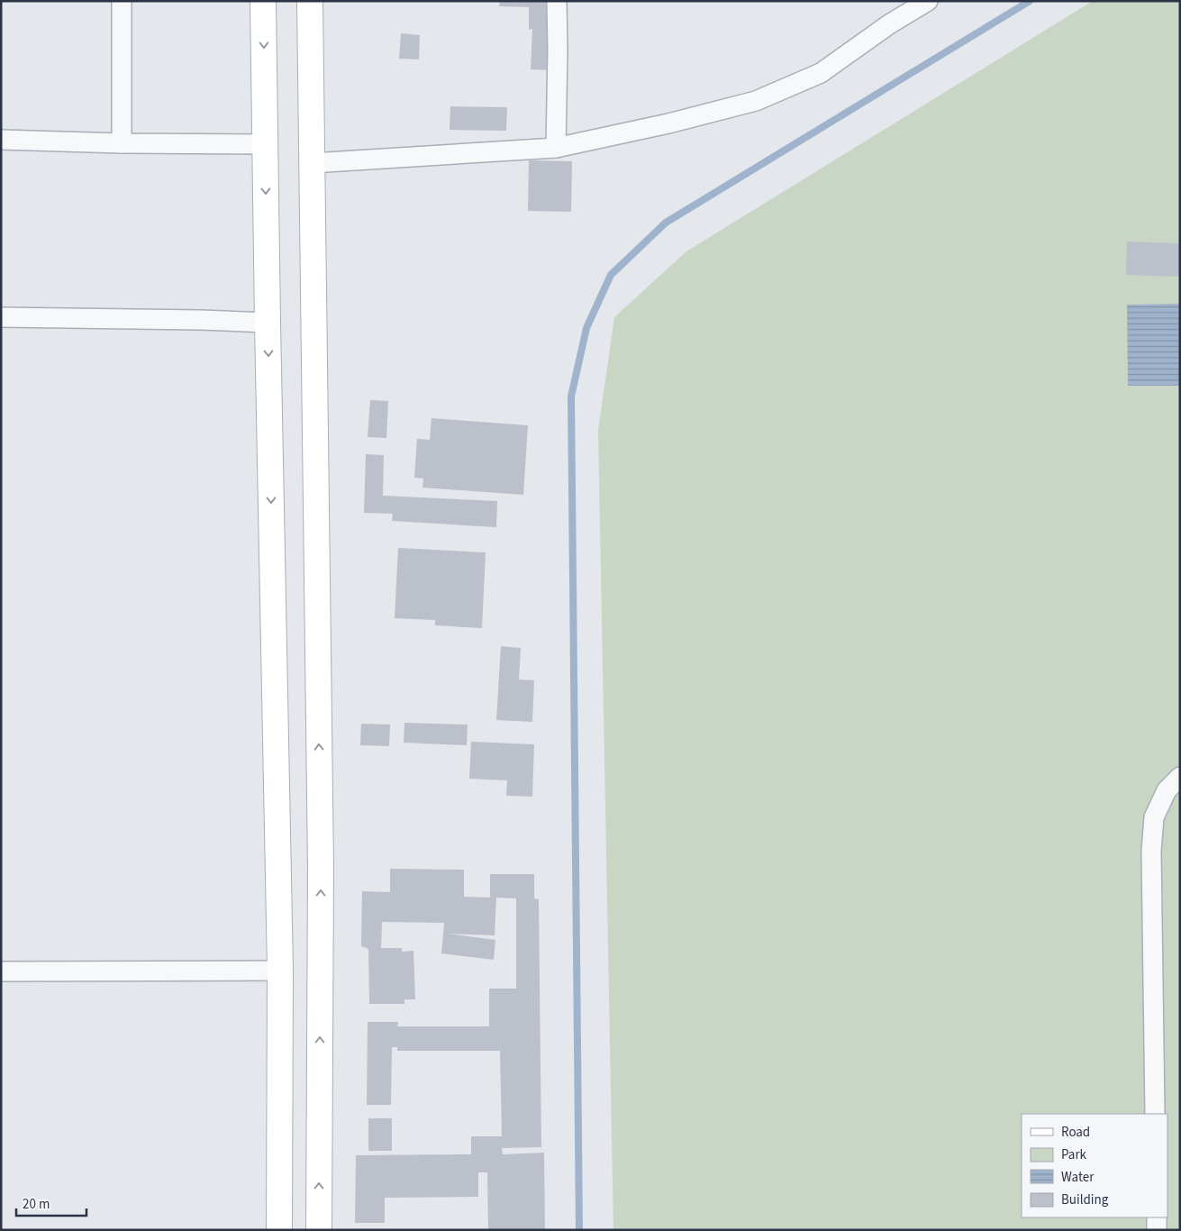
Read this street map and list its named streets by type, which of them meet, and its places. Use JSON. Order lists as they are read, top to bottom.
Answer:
{
  "legend": [
    "Road",
    "Park",
    "Water",
    "Building"
  ],
  "scale_bar": "20 m"
}
